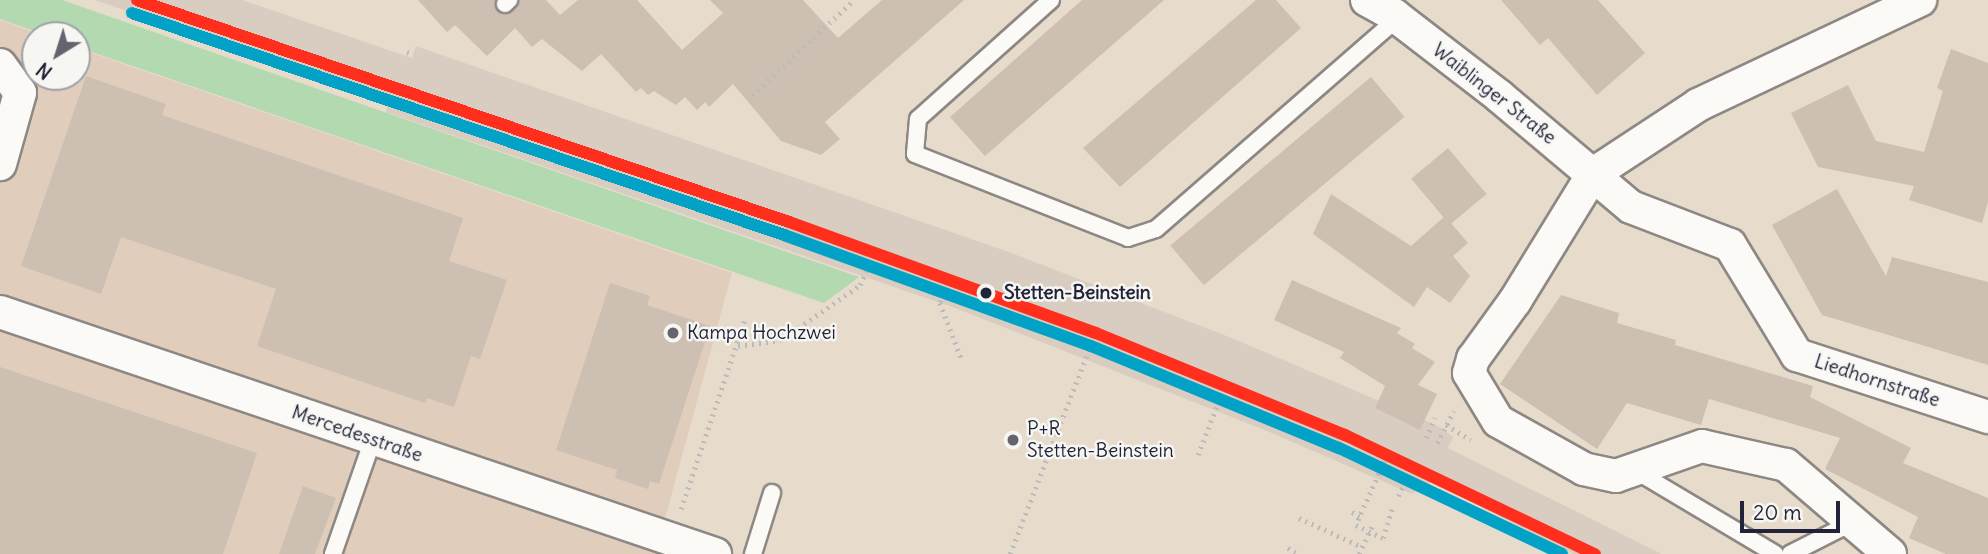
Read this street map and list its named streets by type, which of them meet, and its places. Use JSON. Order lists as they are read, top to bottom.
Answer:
{
  "streets": {
    "street": ["Waiblinger Straße", "Liedhornstraße", "Mercedesstraße"]
  },
  "crossings": [
    ["Waiblinger Straße", "Liedhornstraße"]
  ],
  "places": ["Stetten-Beinstein", "Kampa Hochzwei", "P+R Stetten-Beinstein"],
  "scale_bar": "20 m",
  "north": "bottom left"
}
